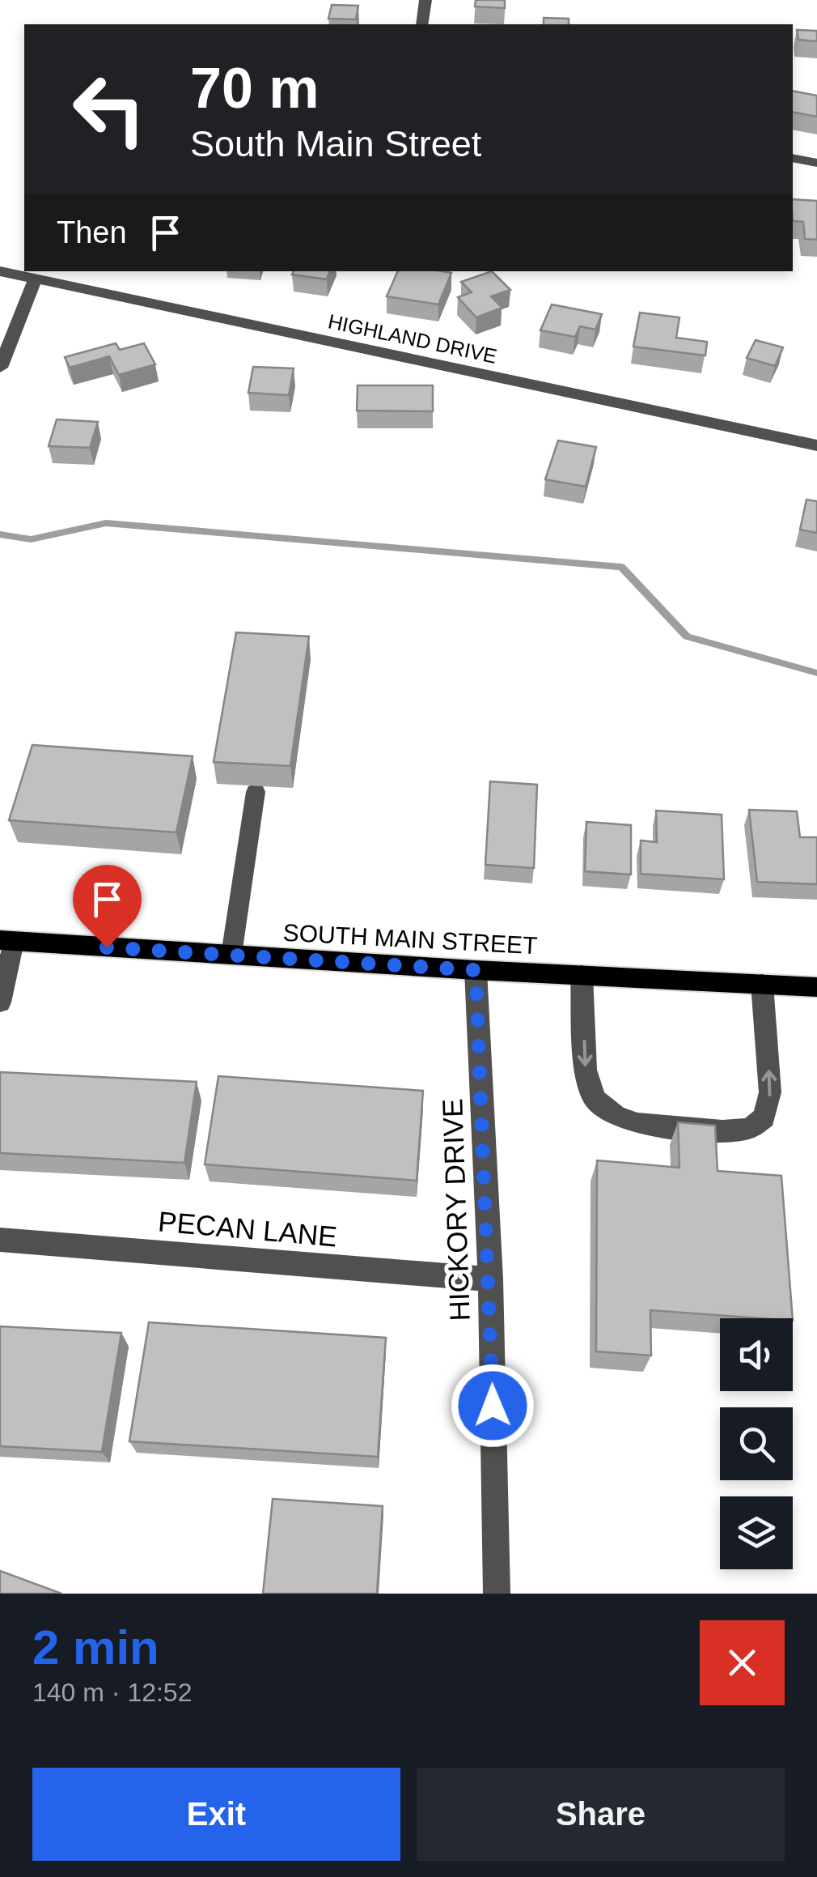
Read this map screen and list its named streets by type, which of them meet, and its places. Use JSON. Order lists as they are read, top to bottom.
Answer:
{
  "streets": {
    "main road": ["SOUTH MAIN STREET"],
    "street": ["HIGHLAND DRIVE", "HICKORY DRIVE", "PECAN LANE"]
  },
  "crossings": [
    ["SOUTH MAIN STREET", "HICKORY DRIVE"],
    ["HICKORY DRIVE", "PECAN LANE"]
  ],
  "page": {
    "turn": ["70 m", "South Main Street"],
    "then": "Then",
    "heading": ["2 min", "140 m · 12:52"],
    "buttons": ["Exit", "Share"]
  }
}
